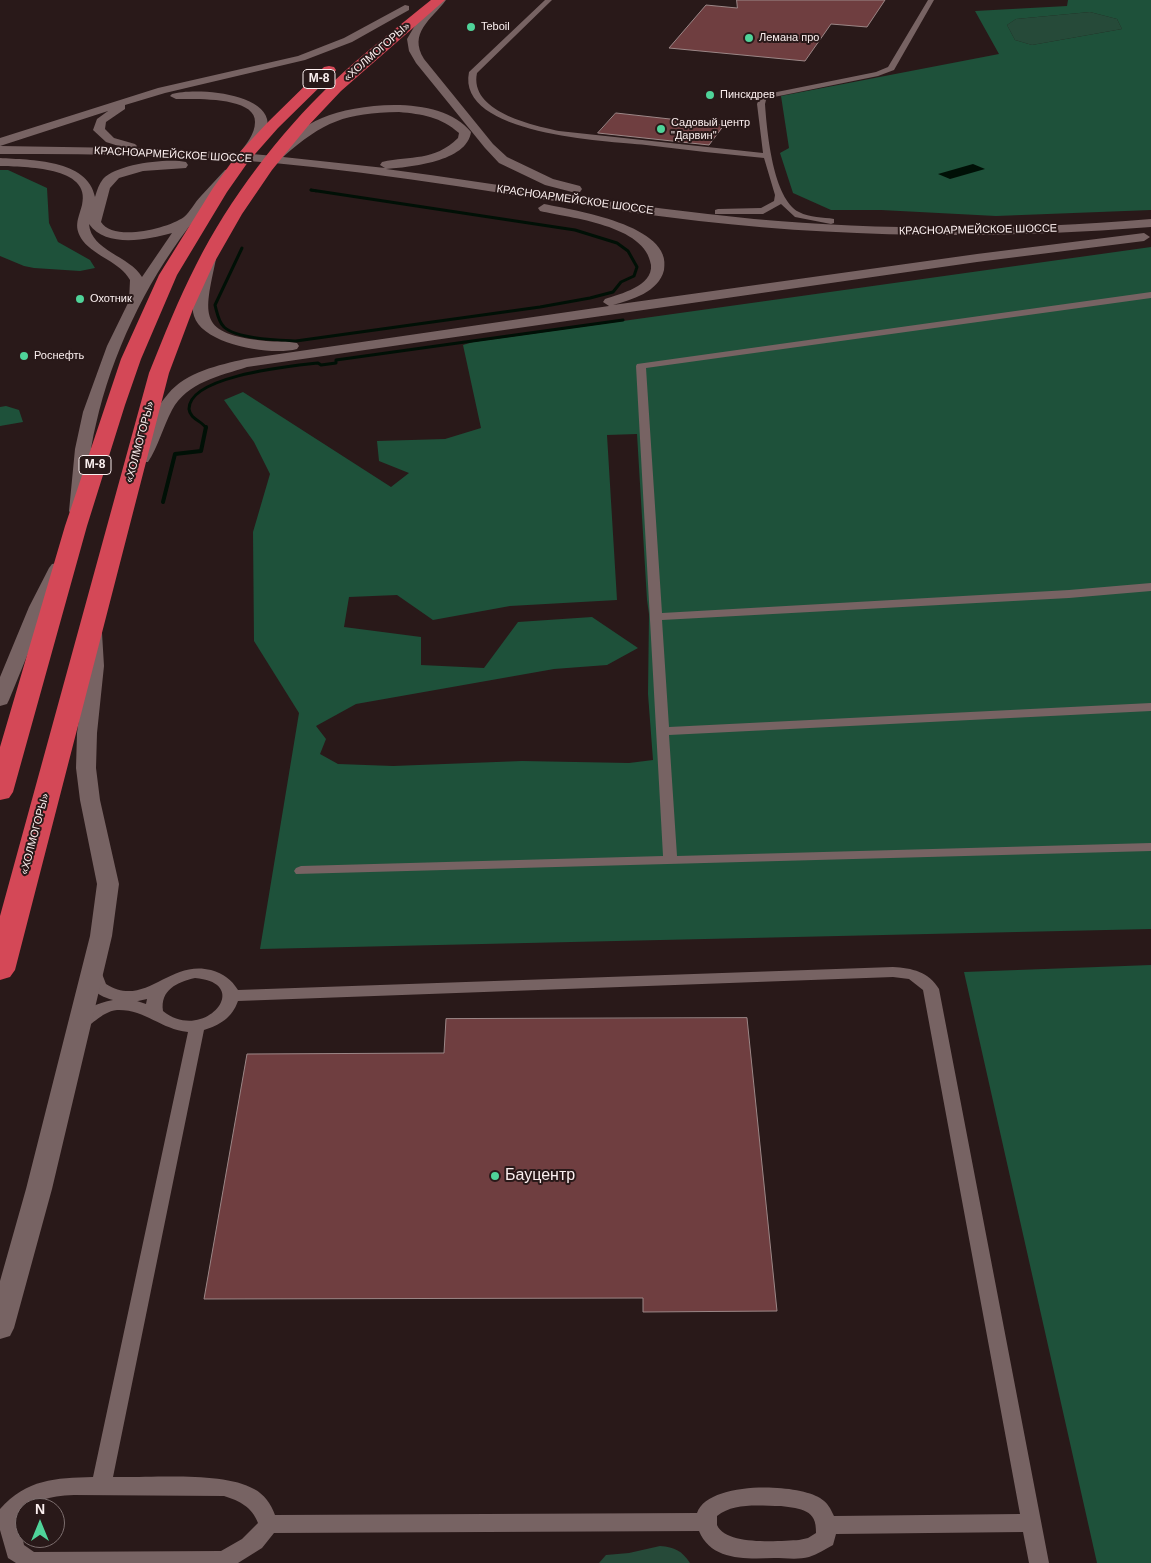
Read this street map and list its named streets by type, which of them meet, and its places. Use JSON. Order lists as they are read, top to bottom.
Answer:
{
  "streets": {
    "highway": ["«ХОЛМОГОРЫ»", "М-8"],
    "main road": ["КРАСНОАРМЕЙСКОЕ ШОССЕ"]
  },
  "places": [
    "Teboil",
    "Лемана про",
    "Пинскдрев",
    "Садовый центр \"Дарвин\"",
    "Охотник",
    "Роснефть",
    "Бауцентр"
  ],
  "north": "top"
}
